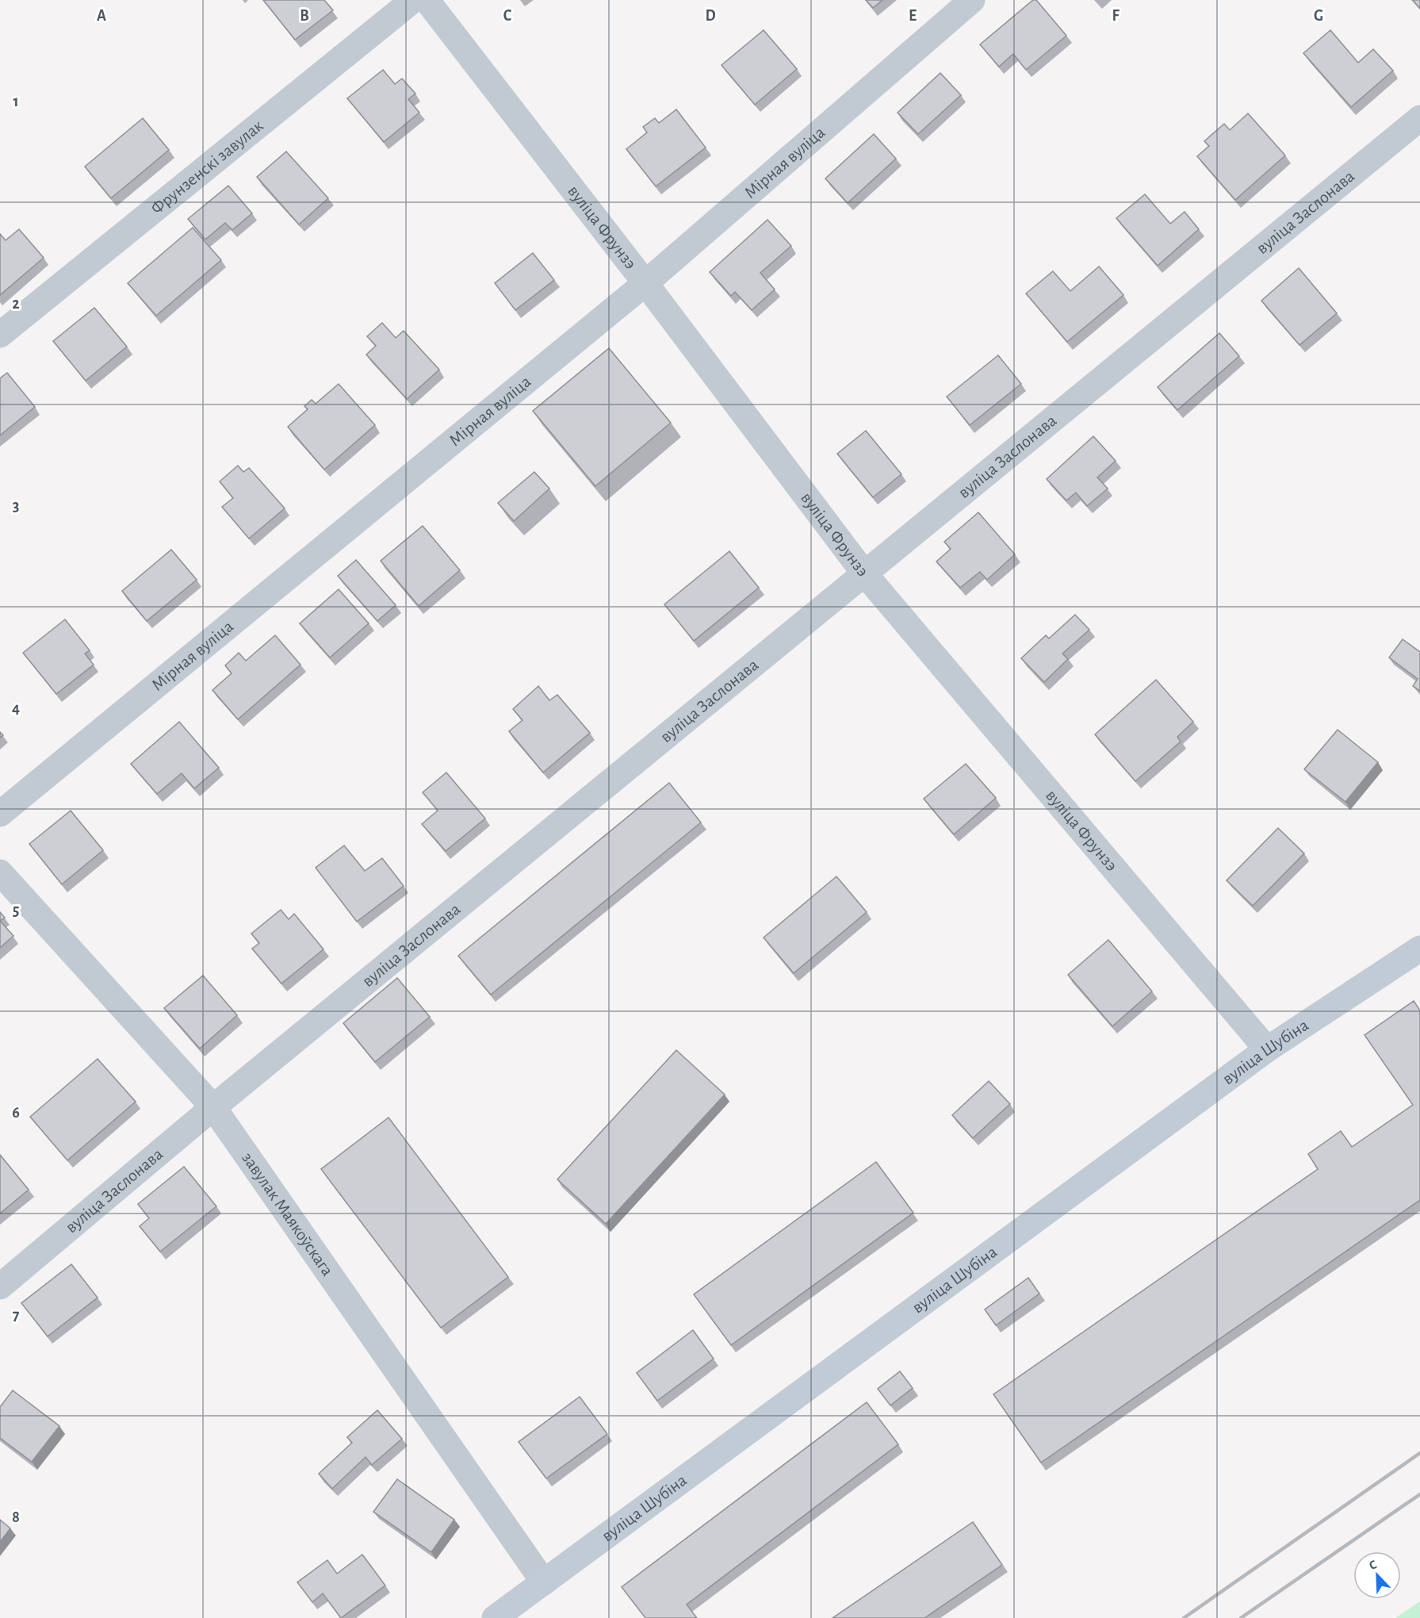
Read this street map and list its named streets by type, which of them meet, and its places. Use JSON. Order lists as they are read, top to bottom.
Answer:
{
  "streets": {
    "street": [
      "Мірная вуліца",
      "Фрунзенскі завулак",
      "вуліца Заслонава",
      "вуліца Фрунзэ",
      "вуліца Шубіна",
      "завулак Маякоўскага"
    ]
  },
  "crossings": [
    ["Мірная вуліца", "вуліца Фрунзэ"],
    ["вуліца Заслонава", "вуліца Фрунзэ"],
    ["вуліца Заслонава", "завулак Маякоўскага"],
    ["вуліца Фрунзэ", "вуліца Шубіна"],
    ["вуліца Шубіна", "завулак Маякоўскага"]
  ],
  "north": "top left",
  "grid": {
    "columns": [
      "A",
      "B",
      "C",
      "D",
      "E",
      "F",
      "G"
    ],
    "rows": [
      "1",
      "2",
      "3",
      "4",
      "5",
      "6",
      "7",
      "8"
    ]
  }
}
